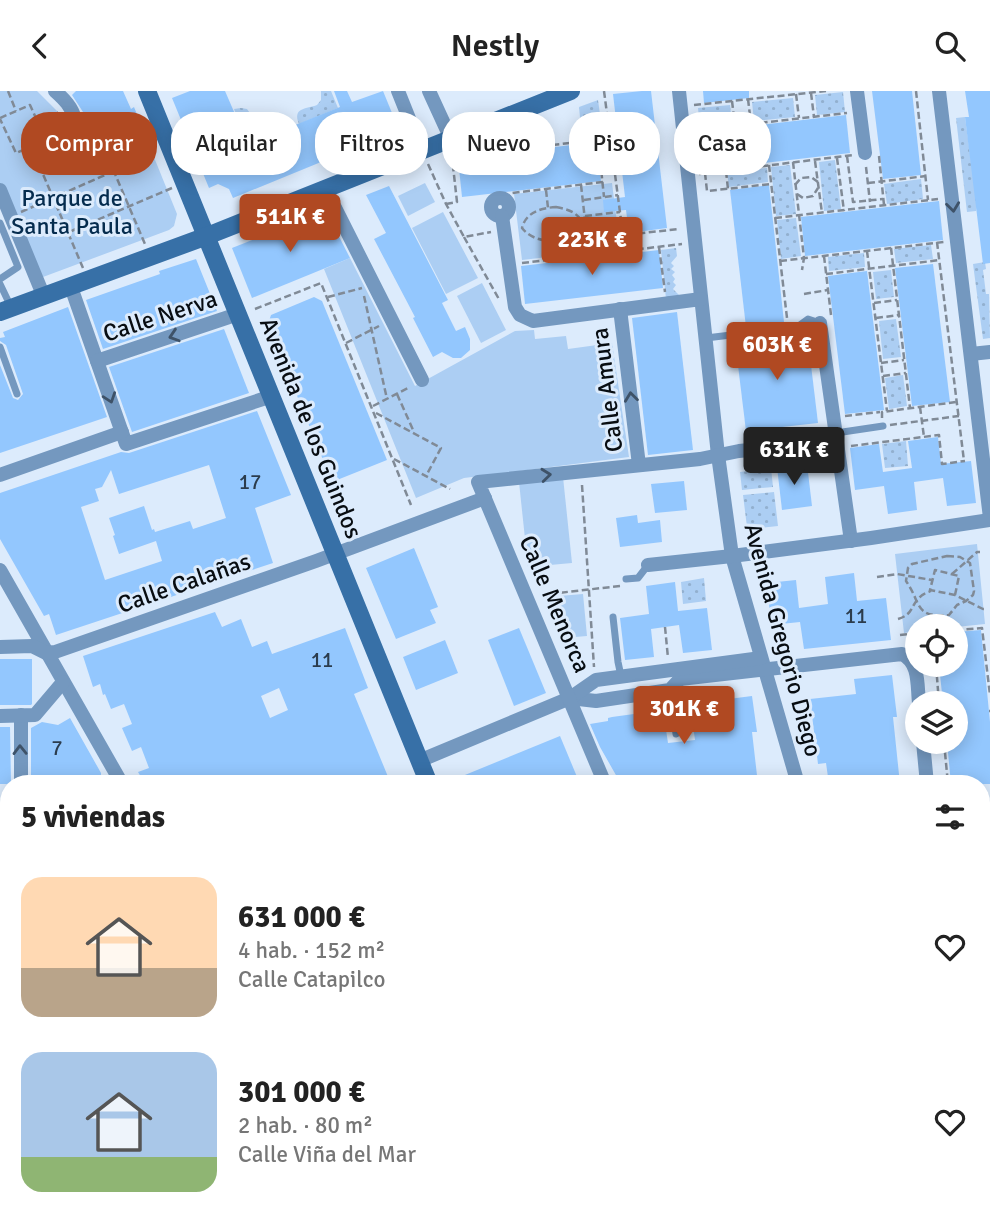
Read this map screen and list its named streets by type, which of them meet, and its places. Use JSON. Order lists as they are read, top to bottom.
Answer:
{
  "streets": {
    "main road": ["Avenida de los Guindos"],
    "street": [
      "Calle Nerva",
      "Calle Amura",
      "Calle Calañas",
      "Calle Menorca",
      "Avenida Gregorio Diego"
    ]
  },
  "crossings": [
    ["Calle Nerva", "Avenida de los Guindos"],
    ["Avenida de los Guindos", "Calle Calañas"],
    ["Calle Calañas", "Calle Menorca"]
  ],
  "one_way": ["Calle Amura"],
  "parks": ["Parque de Santa Paula"],
  "house_numbers": [
    "17",
    "11",
    "11",
    "7"
  ],
  "page": {
    "header": "Nestly",
    "chip": [
      "Comprar",
      "Alquilar",
      "Filtros",
      "Nuevo",
      "Piso",
      "Casa"
    ],
    "price": [
      "511K €",
      "223K €",
      "603K €",
      "631K €",
      "301K €"
    ],
    "heading": "5 viviendas",
    "list": [
      {
        "name": "631 000 €",
        "note": "4 hab. · 152 m² · Calle Catapilco"
      },
      {
        "name": "301 000 €",
        "note": "2 hab. · 80 m² · Calle Viña del Mar"
      }
    ]
  }
}
